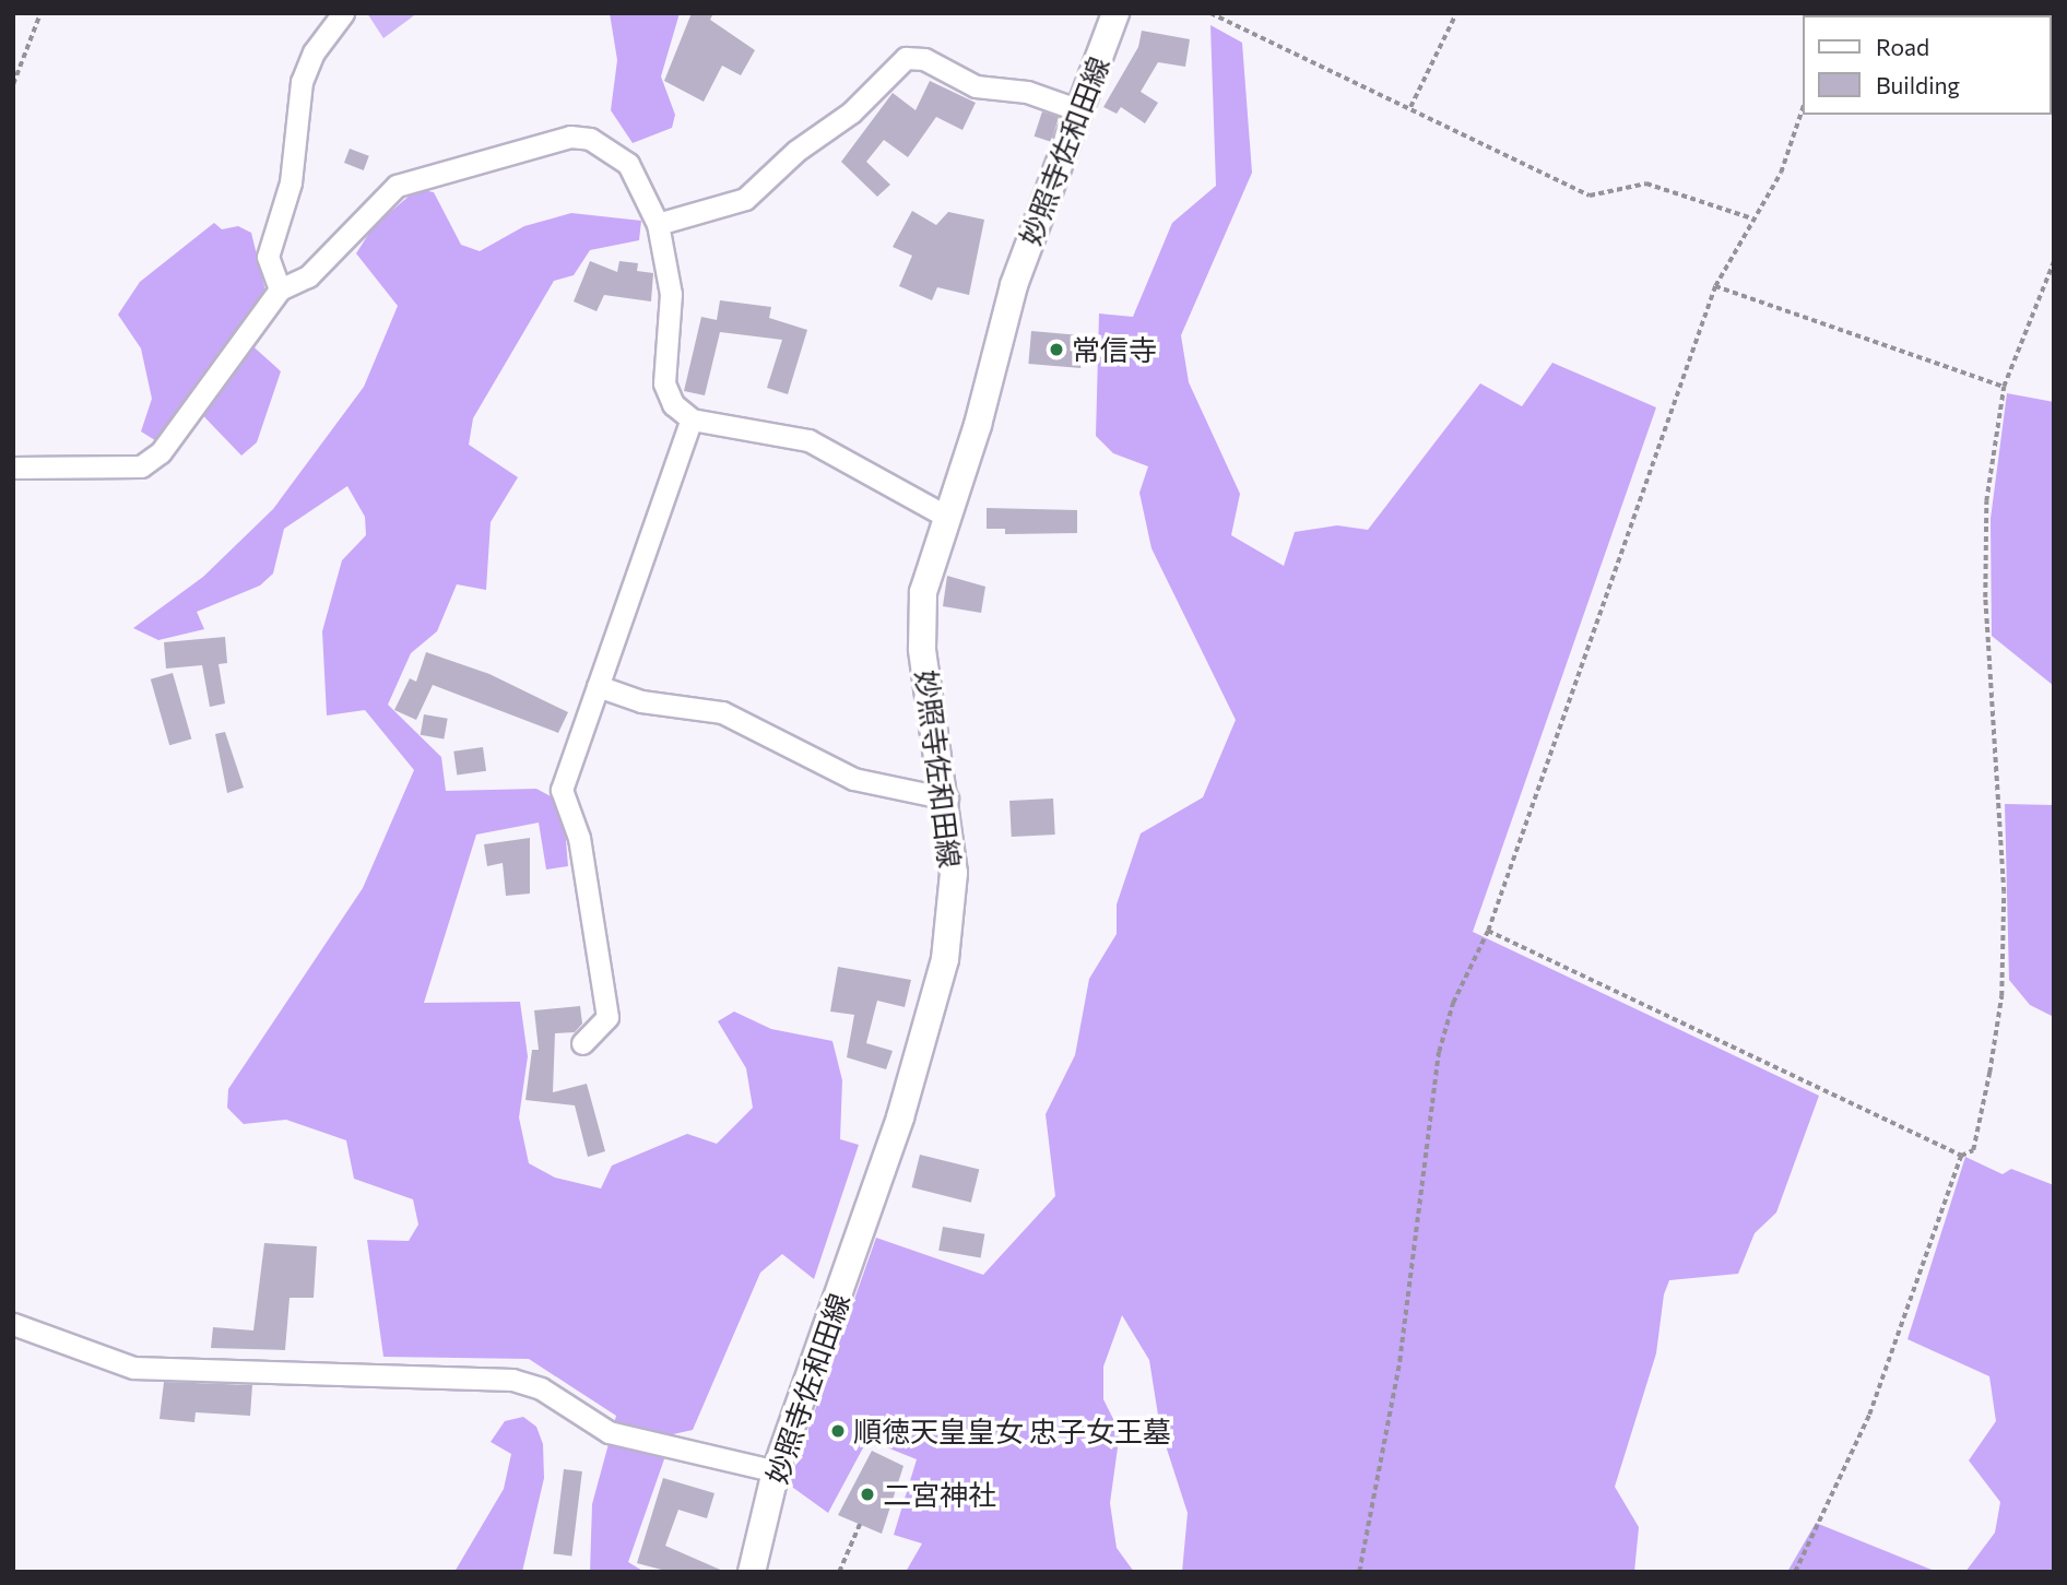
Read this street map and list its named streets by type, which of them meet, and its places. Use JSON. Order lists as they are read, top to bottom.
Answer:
{
  "streets": {
    "main road": ["妙照寺佐和田線"]
  },
  "places": ["常信寺", "順徳天皇皇女 忠子女王墓", "二宮神社"],
  "legend": ["Road", "Building"]
}
